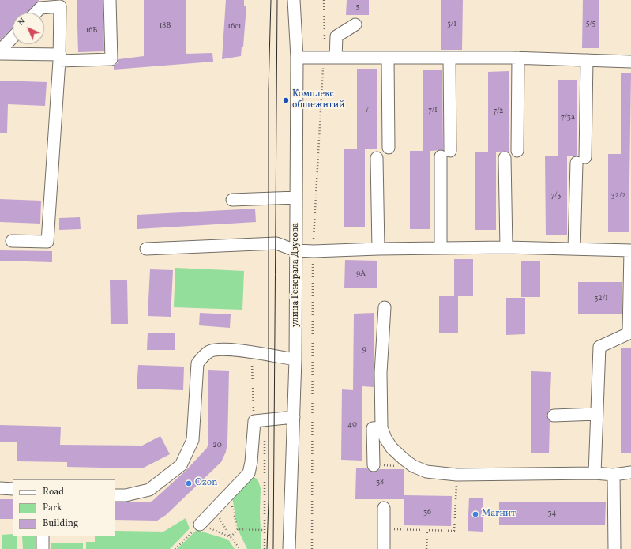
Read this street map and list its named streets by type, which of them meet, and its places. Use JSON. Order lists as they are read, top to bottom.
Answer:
{
  "streets": {
    "street": ["улица Генерала Дзусова"]
  },
  "places": ["Комплекс общежитий", "Ozon", "Магнит"],
  "house_numbers": [
    "5",
    "5/5",
    "5/1",
    "18В",
    "16с1",
    "16В",
    "7",
    "7/1",
    "7/2",
    "7/3а",
    "7/3",
    "32/2",
    "9А",
    "32/1",
    "9",
    "40",
    "20",
    "38",
    "36",
    "34"
  ],
  "legend": ["Road", "Park", "Building"],
  "north": "top left"
}
